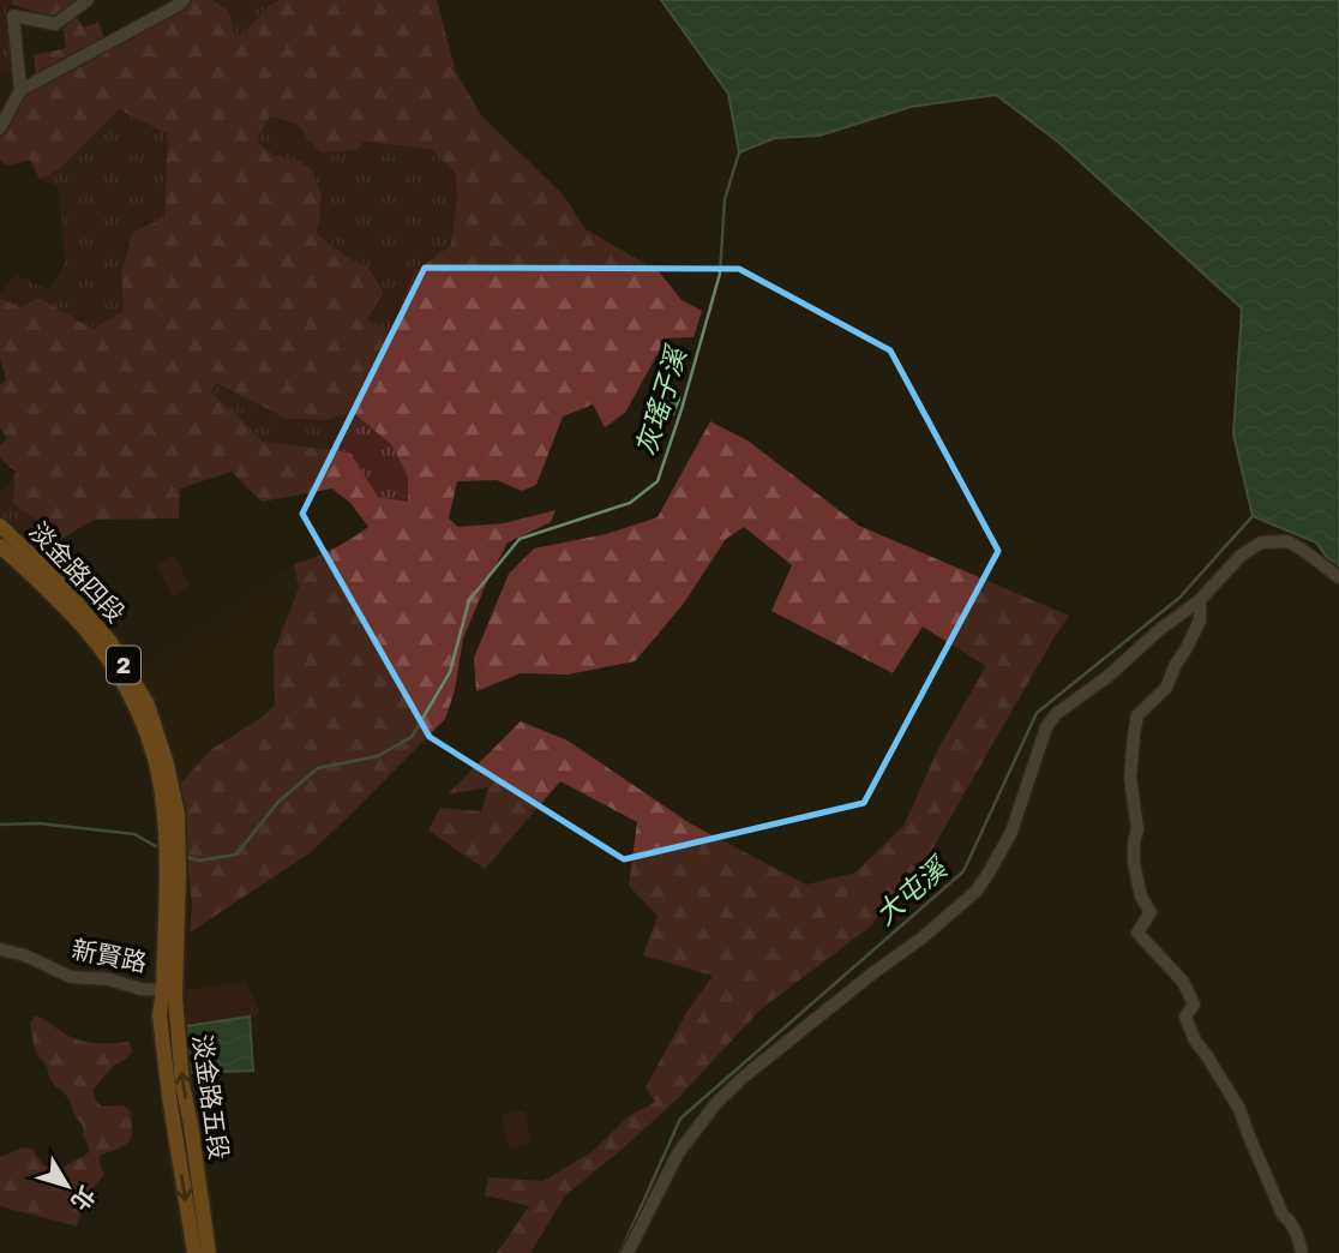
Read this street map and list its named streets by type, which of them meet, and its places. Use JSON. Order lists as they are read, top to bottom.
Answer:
{
  "streets": {
    "main road": ["淡金路四段", "2", "淡金路五段"],
    "street": ["新賢路"]
  },
  "crossings": [
    ["淡金路四段", "2"],
    ["2", "新賢路"],
    ["2", "淡金路五段"],
    ["新賢路", "淡金路五段"]
  ],
  "water": ["灰瑤子溪", "大屯溪"],
  "north": "bottom right"
}
